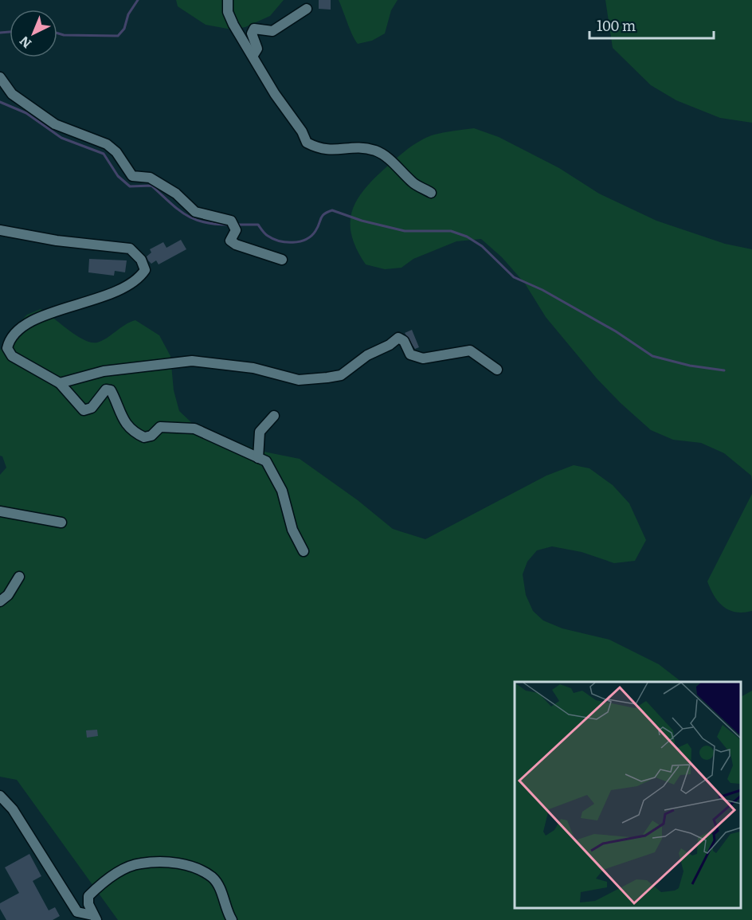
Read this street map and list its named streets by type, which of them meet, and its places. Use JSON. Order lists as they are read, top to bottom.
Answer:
{
  "scale_bar": "100 m",
  "north": "bottom left"
}
